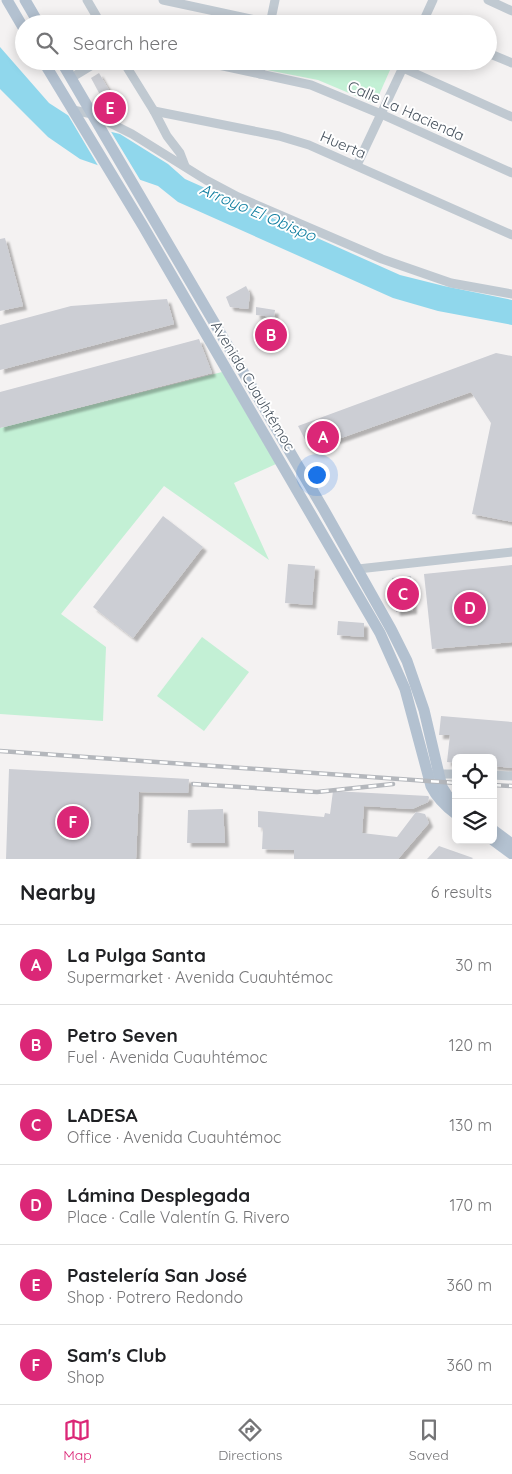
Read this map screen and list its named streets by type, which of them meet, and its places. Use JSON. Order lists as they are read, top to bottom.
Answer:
{
  "streets": {
    "main road": ["Avenida Cuauhtémoc"],
    "street": ["Calle La Hacienda", "Huerta"]
  },
  "water": ["Arroyo El Obispo"],
  "page": {
    "search": "Search here",
    "pins": [
      "E",
      "B",
      "A",
      "C",
      "D",
      "F"
    ],
    "heading": ["Nearby", "6 results"],
    "list": [
      {
        "mark": "A",
        "name": "La Pulga Santa",
        "note": "Supermarket · Avenida Cuauhtémoc",
        "value": "30 m"
      },
      {
        "mark": "B",
        "name": "Petro Seven",
        "note": "Fuel · Avenida Cuauhtémoc",
        "value": "120 m"
      },
      {
        "mark": "C",
        "name": "LADESA",
        "note": "Office · Avenida Cuauhtémoc",
        "value": "130 m"
      },
      {
        "mark": "D",
        "name": "Lámina Desplegada",
        "note": "Place · Calle Valentín G. Rivero",
        "value": "170 m"
      },
      {
        "mark": "E",
        "name": "Pastelería San José",
        "note": "Shop · Potrero Redondo",
        "value": "360 m"
      },
      {
        "mark": "F",
        "name": "Sam's Club",
        "note": "Shop",
        "value": "360 m"
      }
    ],
    "nav": ["Map", "Directions", "Saved"]
  }
}
